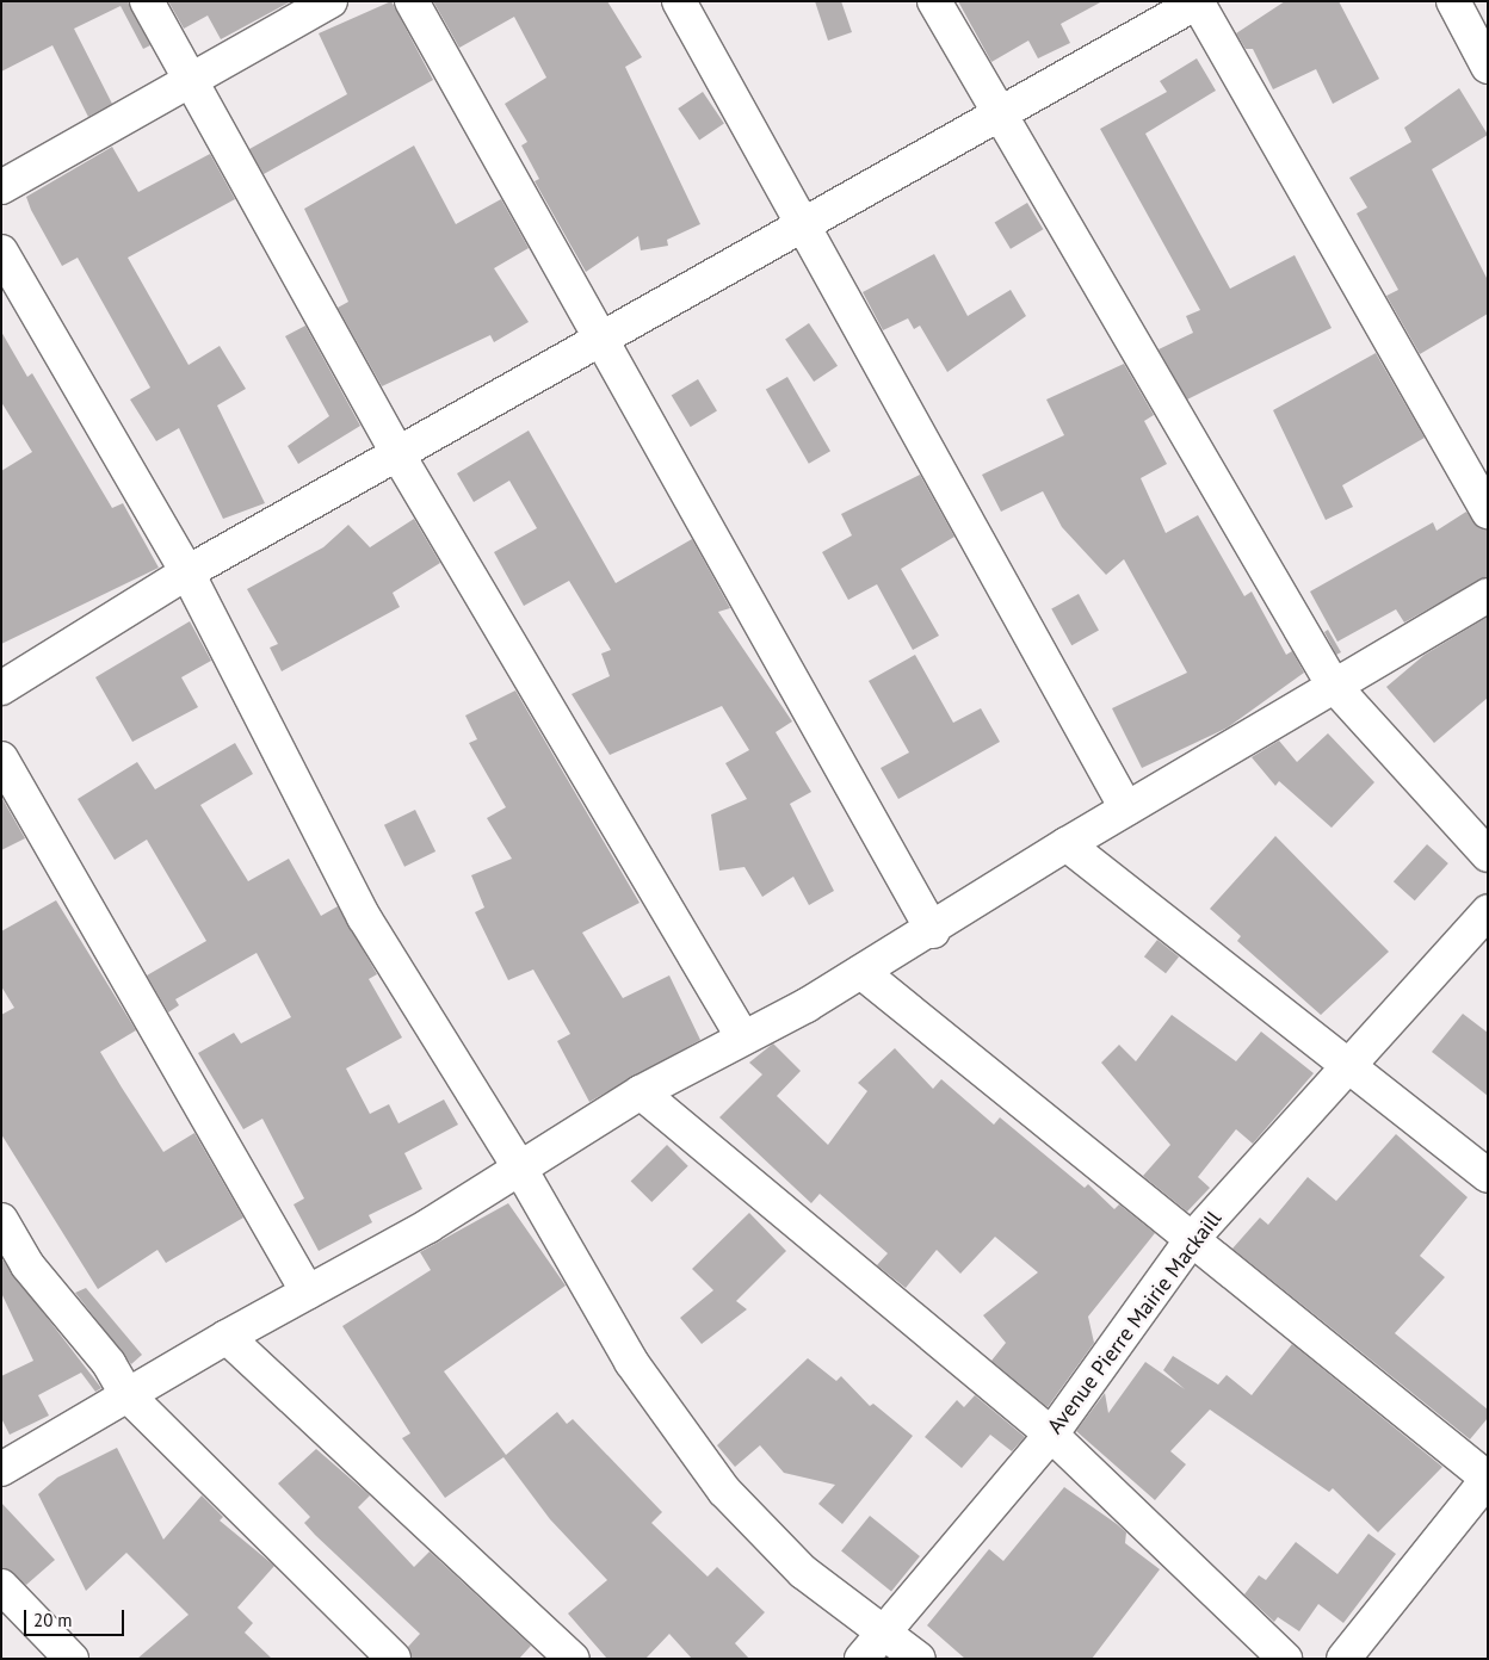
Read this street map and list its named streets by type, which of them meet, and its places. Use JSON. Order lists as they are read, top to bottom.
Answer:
{
  "streets": {
    "street": ["Avenue Pierre Mairie Mackaill"]
  },
  "scale_bar": "20 m"
}
